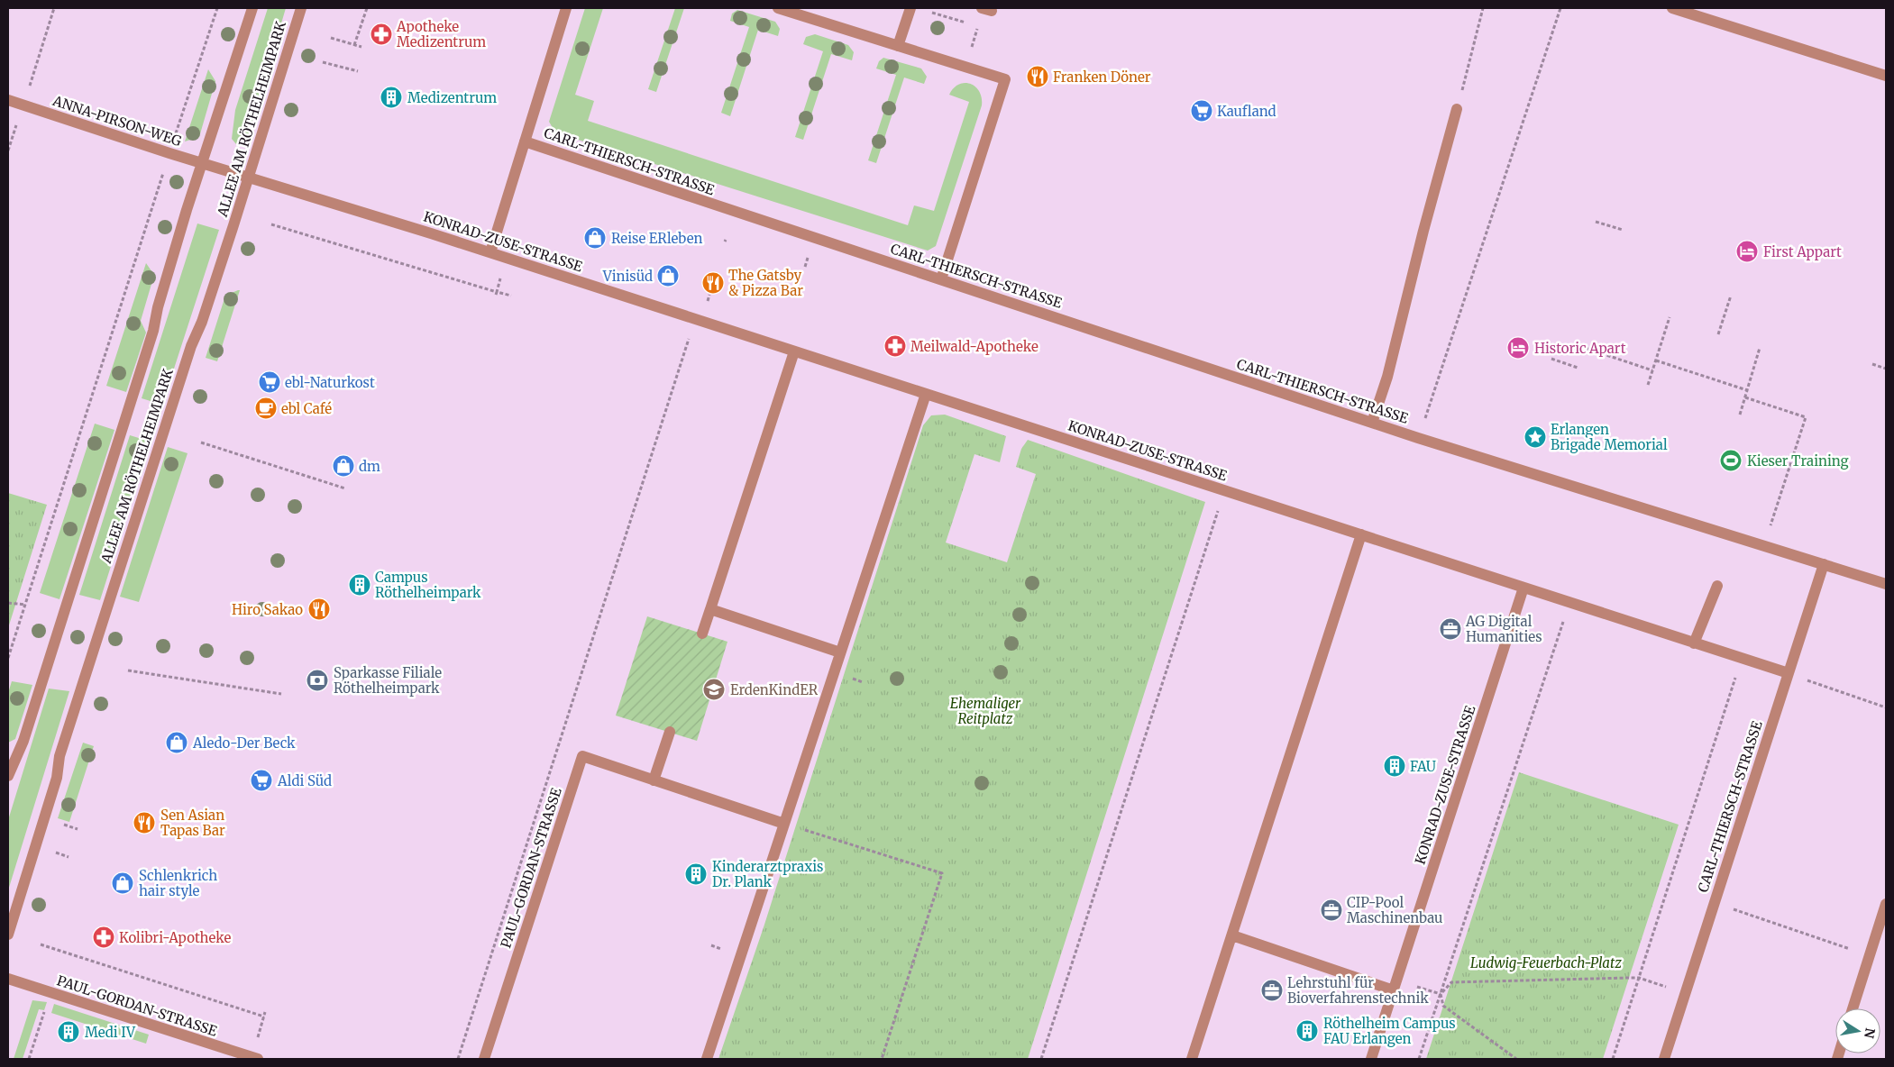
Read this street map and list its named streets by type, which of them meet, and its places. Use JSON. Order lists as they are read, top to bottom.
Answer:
{
  "streets": {
    "street": [
      "ALLEE AM RÖTHELHEIMPARK",
      "ANNA-PIRSON-WEG",
      "CARL-THIERSCH-STRASSE",
      "KONRAD-ZUSE-STRASSE",
      "PAUL-GORDAN-STRASSE"
    ]
  },
  "crossings": [
    ["ALLEE AM RÖTHELHEIMPARK", "ANNA-PIRSON-WEG"],
    ["ALLEE AM RÖTHELHEIMPARK", "KONRAD-ZUSE-STRASSE"],
    ["ANNA-PIRSON-WEG", "KONRAD-ZUSE-STRASSE"],
    ["CARL-THIERSCH-STRASSE", "KONRAD-ZUSE-STRASSE"]
  ],
  "parks": ["Ehemaliger Reitplatz", "Ludwig-Feuerbach-Platz"],
  "places": {
    "pharmacy": ["Apotheke Medizentrum", "Meilwald-Apotheke", "Kolibri-Apotheke"],
    "restaurant": [
      "Franken Döner",
      "The Gatsby & Pizza Bar",
      "Hiro Sakao",
      "Sen Asian Tapas Bar"
    ],
    "building": [
      "Medizentrum",
      "Campus Röthelheimpark",
      "FAU",
      "Kinderarztpraxis Dr. Plank",
      "Röthelheim Campus FAU Erlangen",
      "Medi IV"
    ],
    "supermarket": ["Kaufland", "ebl-Naturkost", "Aldi Süd"],
    "shop": [
      "Reise ERleben",
      "Vinisüd",
      "dm",
      "Aledo-Der Beck",
      "Schlenkrich hair style"
    ],
    "hotel": ["First Appart", "Historic Apart"],
    "cafe": ["ebl Café"],
    "place": ["Erlangen Brigade Memorial"],
    "sports": ["Kieser Training"],
    "office": ["AG Digital Humanities", "CIP-Pool Maschinenbau", "Lehrstuhl für Bioverfahrenstechnik"],
    "bank": ["Sparkasse Filiale Röthelheimpark"],
    "school or university": ["ErdenKindER"]
  },
  "north": "right"
}
